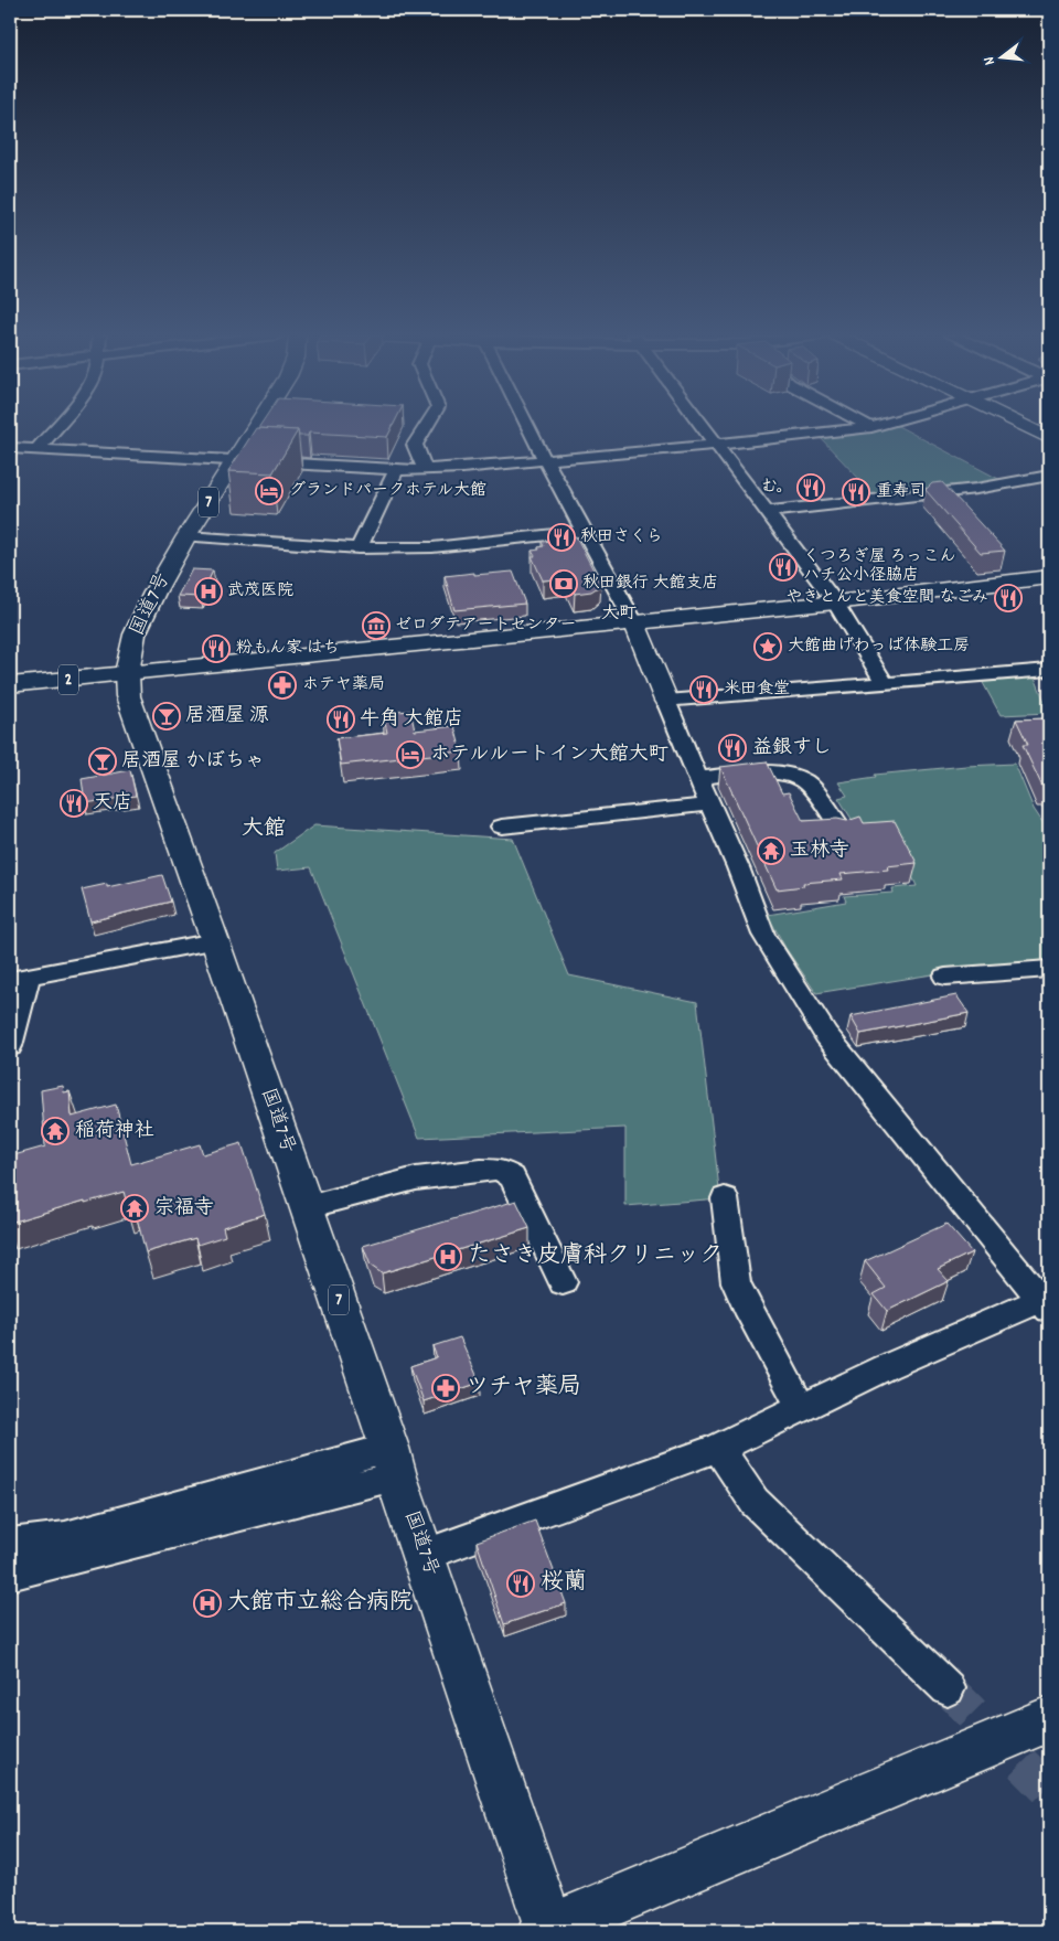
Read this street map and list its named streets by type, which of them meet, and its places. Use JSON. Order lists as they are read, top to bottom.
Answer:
{
  "streets": {
    "main road": ["7", "国道7号", "2"]
  },
  "crossings": [
    ["国道7号", "2"]
  ],
  "districts": ["大町", "大館"],
  "places": {
    "restaurant": [
      "む。",
      "重寿司",
      "秋田さくら",
      "くつろぎ屋 ろっこん ハチ公小径脇店",
      "やきとんと美食空間 なごみ",
      "粉もん家 はち",
      "米田食堂",
      "牛角 大館店",
      "益銀すし",
      "天店",
      "桜蘭"
    ],
    "hotel": ["グランドパークホテル大館", "ホテルルートイン大館大町"],
    "bank": ["秋田銀行 大館支店"],
    "hospital": ["武茂医院", "たさき皮膚科クリニック", "大館市立総合病院"],
    "museum": ["ゼロダテアートセンター"],
    "place": ["大館曲げわっぱ体験工房"],
    "pharmacy": ["ホテヤ薬局", "ツチヤ薬局"],
    "bar": ["居酒屋 源", "居酒屋 かぼちゃ"],
    "temple": ["玉林寺", "稲荷神社", "宗福寺"]
  },
  "north": "left"
}
